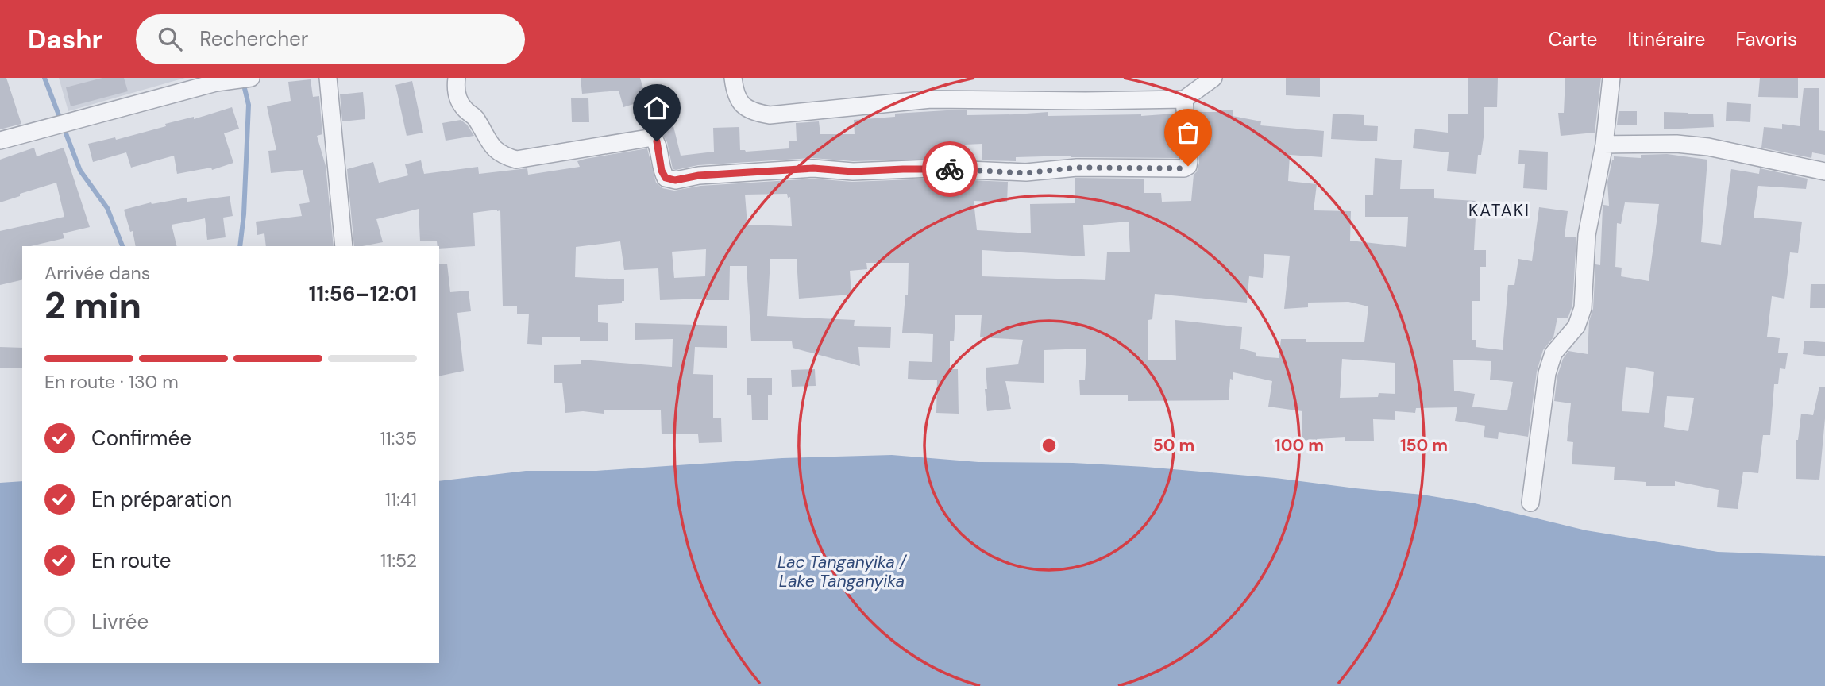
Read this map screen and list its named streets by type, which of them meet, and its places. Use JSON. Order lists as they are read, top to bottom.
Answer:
{
  "districts": ["KATAKI"],
  "water": ["Lac Tanganyika / Lake Tanganyika"],
  "page": {
    "header": "Dashr",
    "search": "Rechercher",
    "nav": ["Carte", "Itinéraire", "Favoris"],
    "heading": ["2 min", "Arrivée dans", "11:56–12:01"],
    "bar": "En route · 130 m",
    "list": [
      ["Confirmée", "11:35"],
      ["En préparation", "11:41"],
      ["En route", "11:52"],
      "Livrée"
    ]
  },
  "rings": ["50 m", "100 m", "150 m"]
}
